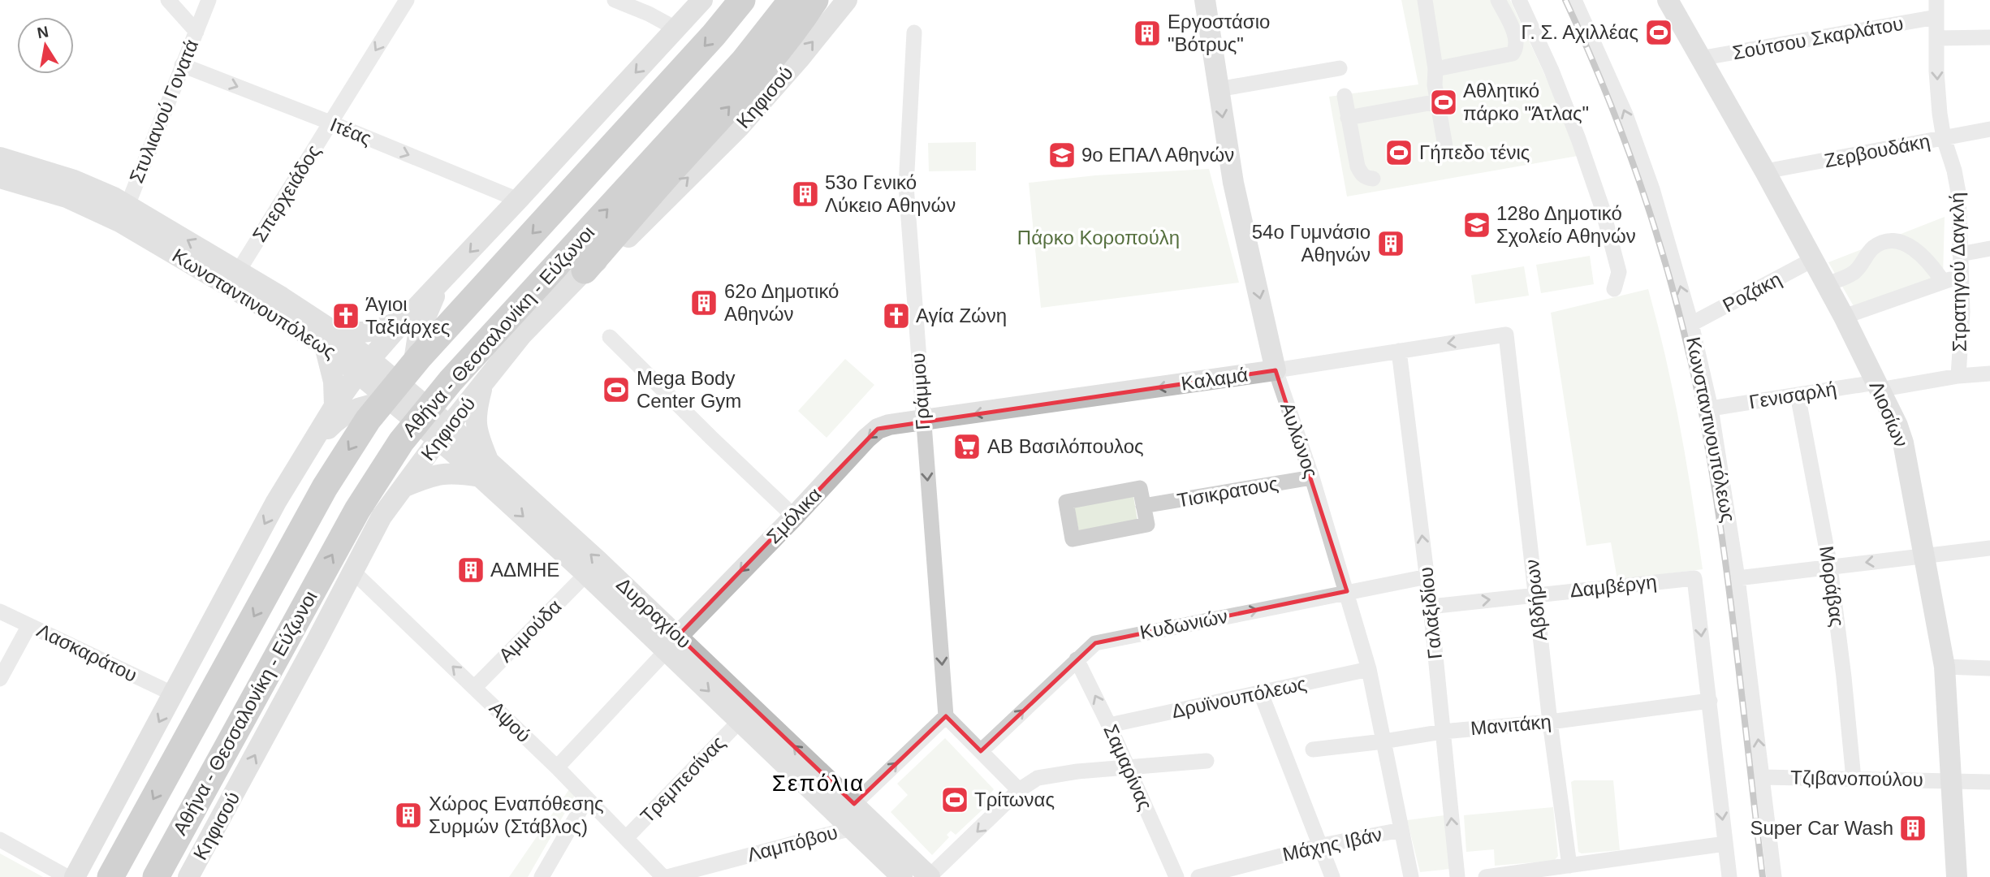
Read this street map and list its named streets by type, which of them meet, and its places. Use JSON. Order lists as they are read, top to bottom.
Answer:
{
  "streets": {
    "highway": ["Αθήνα - Θεσσαλονίκη - Εύζωνοι"],
    "main road": [
      "Κηφισού",
      "Κωνσταντινουπόλεως",
      "Καλαμά",
      "Λιοσίων",
      "Αυλώνος",
      "Σμόλικα",
      "Δυρραχίου"
    ],
    "street": [
      "Σούτσου Σκαρλάτου",
      "Στυλιανού Γονατά",
      "Ιτέας",
      "Ζερβουδάκη",
      "Σπερχειάδος",
      "Στρατηγού Δαγκλή",
      "Ροζάκη",
      "Γράμμου",
      "Γενισαρλή",
      "Τισικρατους",
      "Δαμβέργη",
      "Μοράβας",
      "Αβδήρων",
      "Γαλαξιδίου",
      "Κυδωνιών",
      "Αμμούδα",
      "Λασκαράτου",
      "Δρυϊνουπόλεως",
      "Αψού",
      "Μανιτάκη",
      "Σαμαρίνας",
      "Τζιβανοπούλου",
      "Τρεμπεσίνας",
      "Λαμπόβου",
      "Μάχης Ιβάν"
    ]
  },
  "crossings": [
    ["Σούτσου Σκαρλάτου", "Στρατηγού Δαγκλή"],
    ["Σούτσου Σκαρλάτου", "Λιοσίων"],
    ["Κηφισού", "Δυρραχίου"],
    ["Κηφισού", "Αψού"],
    ["Στυλιανού Γονατά", "Ιτέας"],
    ["Στυλιανού Γονατά", "Κωνσταντινουπόλεως"],
    ["Ιτέας", "Σπερχειάδος"],
    ["Ζερβουδάκη", "Στρατηγού Δαγκλή"],
    ["Ζερβουδάκη", "Λιοσίων"],
    ["Σπερχειάδος", "Κωνσταντινουπόλεως"],
    ["Στρατηγού Δαγκλή", "Γενισαρλή"],
    ["Ροζάκη", "Κωνσταντινουπόλεως"],
    ["Ροζάκη", "Λιοσίων"],
    ["Κωνσταντινουπόλεως", "Γενισαρλή"],
    ["Κωνσταντινουπόλεως", "Τζιβανοπούλου"],
    ["Καλαμά", "Γράμμου"],
    ["Καλαμά", "Αυλώνος"],
    ["Καλαμά", "Σμόλικα"],
    ["Καλαμά", "Αβδήρων"],
    ["Καλαμά", "Γαλαξιδίου"],
    ["Γράμμου", "Σμόλικα"],
    ["Γενισαρλή", "Λιοσίων"],
    ["Γενισαρλή", "Μοράβας"],
    ["Λιοσίων", "Τζιβανοπούλου"],
    ["Αυλώνος", "Τισικρατους"],
    ["Αυλώνος", "Κυδωνιών"],
    ["Αυλώνος", "Δρυϊνουπόλεως"],
    ["Αυλώνος", "Μανιτάκη"],
    ["Αυλώνος", "Μάχης Ιβάν"],
    ["Σμόλικα", "Δυρραχίου"],
    ["Σμόλικα", "Αψού"],
    ["Δαμβέργη", "Αβδήρων"],
    ["Δαμβέργη", "Γαλαξιδίου"],
    ["Δαμβέργη", "Μανιτάκη"],
    ["Μοράβας", "Τζιβανοπούλου"],
    ["Αβδήρων", "Μανιτάκη"],
    ["Δυρραχίου", "Αμμούδα"],
    ["Δυρραχίου", "Τρεμπεσίνας"],
    ["Δυρραχίου", "Λαμπόβου"],
    ["Γαλαξιδίου", "Κυδωνιών"],
    ["Γαλαξιδίου", "Μανιτάκη"],
    ["Κυδωνιών", "Σαμαρίνας"],
    ["Αμμούδα", "Αψού"],
    ["Δρυϊνουπόλεως", "Σαμαρίνας"],
    ["Αψού", "Τρεμπεσίνας"],
    ["Αψού", "Λαμπόβου"]
  ],
  "one_way": [
    "Ιτέας",
    "Σπερχειάδος",
    "Καλαμά",
    "Γράμμου",
    "Σμόλικα",
    "Γαλαξιδίου",
    "Αψού"
  ],
  "districts": ["Σεπόλια"],
  "parks": ["Πάρκο Κοροπούλη"],
  "places": {
    "sports": [
      "Γ. Σ. Αχιλλέας",
      "Αθλητικό πάρκο \"Άτλας\"",
      "Γήπεδο τένις",
      "Mega Body Center Gym",
      "Τρίτωνας"
    ],
    "building": [
      "Εργοστάσιο \"Βότρυς\"",
      "53ο Γενικό Λύκειο Αθηνών",
      "54ο Γυμνάσιο Αθηνών",
      "62ο Δημοτικό Αθηνών",
      "ΑΔΜΗΕ",
      "Χώρος Εναπόθεσης Συρμών (Στάβλος)",
      "Super Car Wash"
    ],
    "school or university": ["9ο ΕΠΑΛ Αθηνών", "128ο Δημοτικό Σχολείο Αθηνών"],
    "church": ["Άγιοι Ταξιάρχες", "Αγία Ζώνη"],
    "supermarket": ["ΑΒ Βασιλόπουλος"]
  },
  "north": "top"
}
